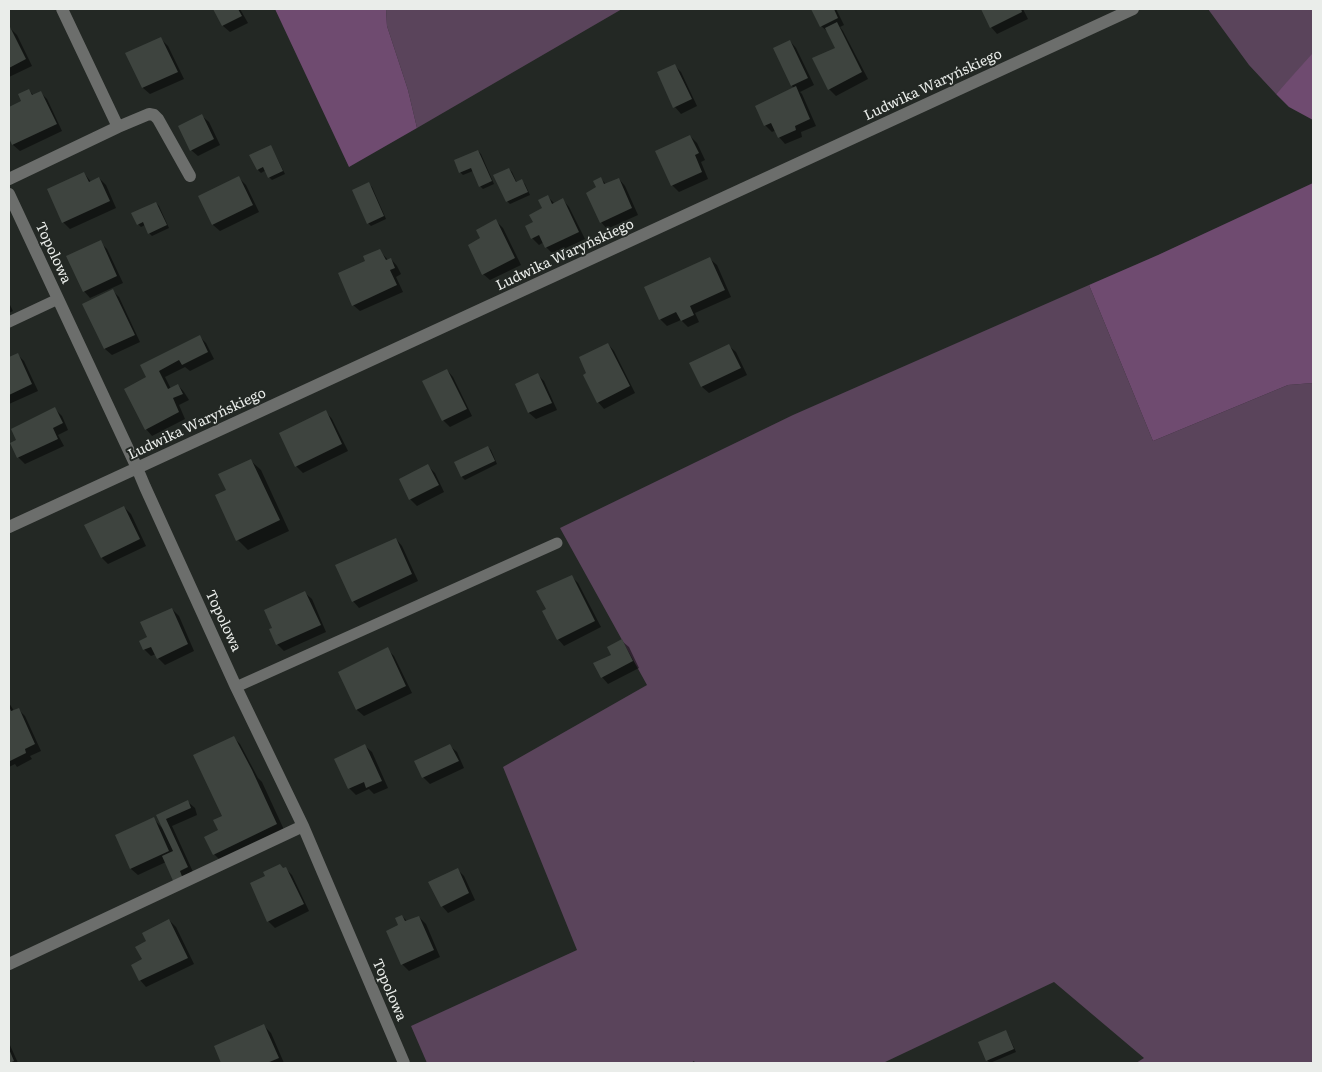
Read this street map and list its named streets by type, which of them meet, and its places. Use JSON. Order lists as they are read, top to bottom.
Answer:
{
  "streets": {
    "street": ["Ludwika Waryńskiego", "Topolowa"]
  },
  "crossings": [
    ["Ludwika Waryńskiego", "Topolowa"]
  ]
}
